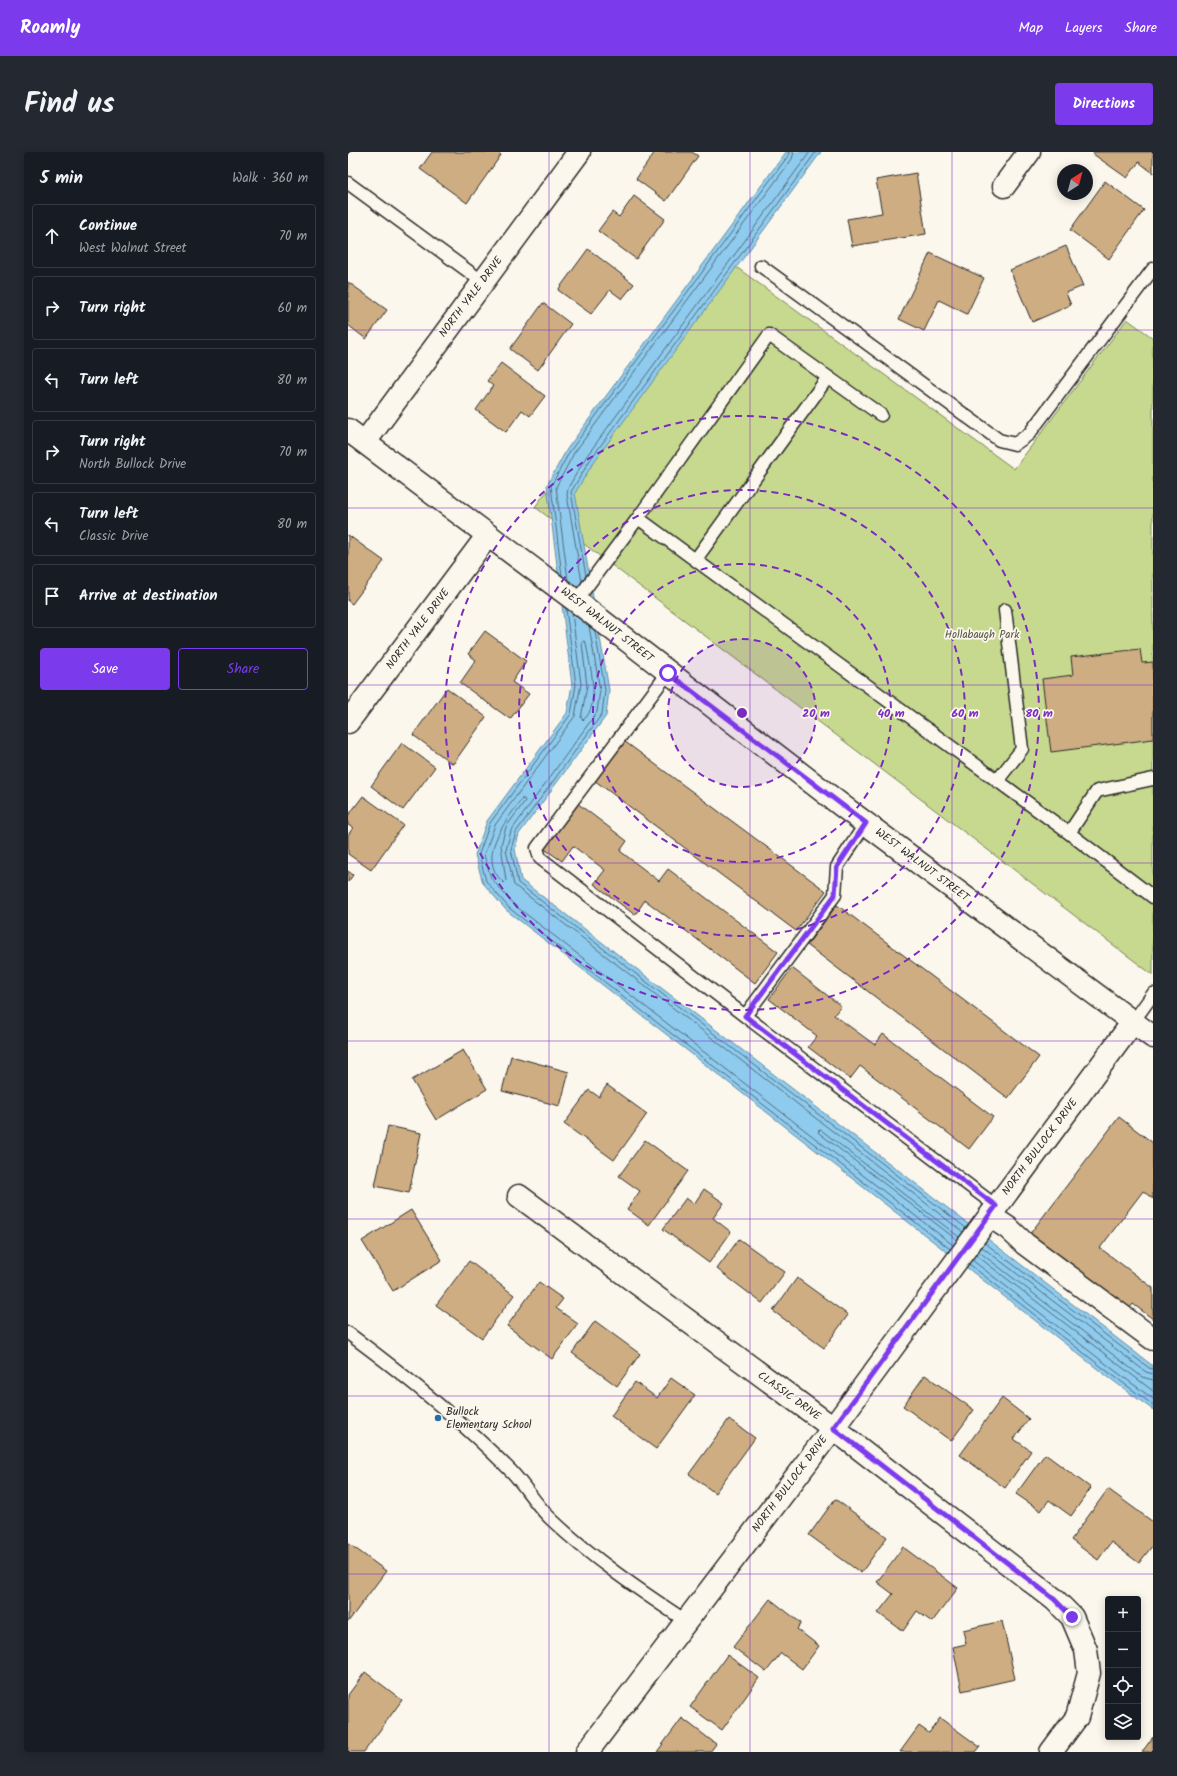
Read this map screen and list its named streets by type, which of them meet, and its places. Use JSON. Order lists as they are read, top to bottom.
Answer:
{
  "streets": {
    "street": [
      "NORTH YALE DRIVE",
      "WEST WALNUT STREET",
      "NORTH BULLOCK DRIVE",
      "CLASSIC DRIVE"
    ]
  },
  "crossings": [
    ["NORTH YALE DRIVE", "WEST WALNUT STREET"],
    ["WEST WALNUT STREET", "NORTH BULLOCK DRIVE"],
    ["NORTH BULLOCK DRIVE", "CLASSIC DRIVE"]
  ],
  "parks": ["Hollabaugh Park"],
  "places": ["Bullock Elementary School"],
  "north": "top right",
  "page": {
    "header": "Roamly",
    "nav": ["Map", "Layers", "Share"],
    "title": "Find us",
    "buttons": [
      "Directions",
      ["Save", "Share"]
    ],
    "heading": ["5 min", "Walk · 360 m"],
    "list": [
      ["Continue", "West Walnut Street", "70 m"],
      ["Turn right", "60 m"],
      ["Turn left", "80 m"],
      ["Turn right", "North Bullock Drive", "70 m"],
      ["Turn left", "Classic Drive", "80 m"],
      "Arrive at destination"
    ],
    "map_buttons": ["+", "−"]
  },
  "rings": [
    "20 m",
    "40 m",
    "60 m",
    "80 m"
  ]
}
